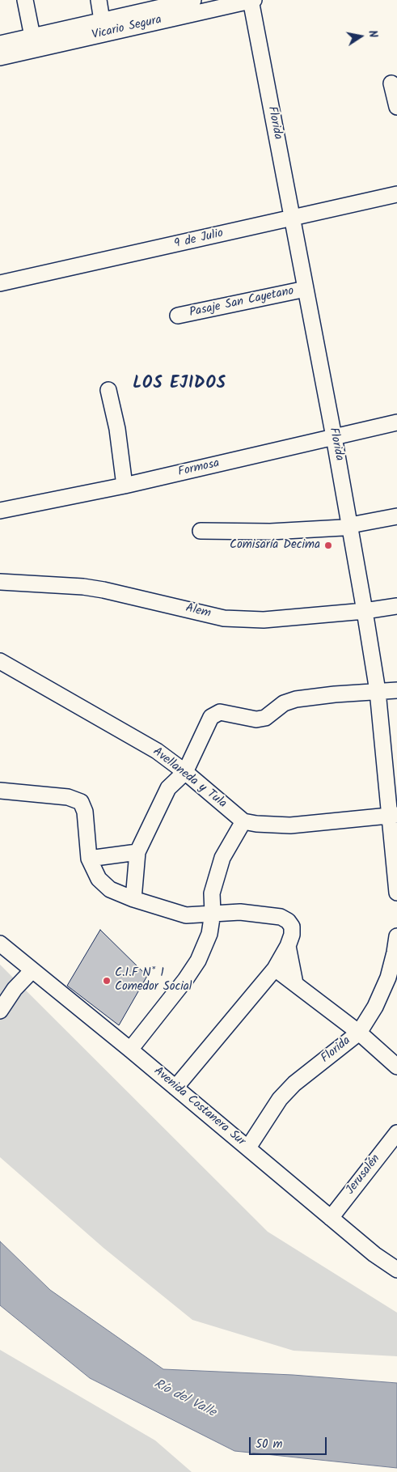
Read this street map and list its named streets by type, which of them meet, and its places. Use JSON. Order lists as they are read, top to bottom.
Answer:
{
  "streets": {
    "street": [
      "Vicario Segura",
      "Florida",
      "9 de Julio",
      "Pasaje San Cayetano",
      "Formosa",
      "Alem",
      "Avellaneda y Tula",
      "Avenida Costanera Sur",
      "Jerusalén"
    ]
  },
  "crossings": [
    ["Vicario Segura", "Florida"],
    ["Florida", "9 de Julio"],
    ["Florida", "Pasaje San Cayetano"],
    ["Florida", "Formosa"],
    ["Florida", "Alem"],
    ["Florida", "Avenida Costanera Sur"],
    ["Avenida Costanera Sur", "Jerusalén"]
  ],
  "districts": ["LOS EJIDOS"],
  "water": ["Río del Valle"],
  "places": ["Comisaría Decima", "C.I.F N* 1 Comedor Social"],
  "scale_bar": "50 m",
  "north": "right"
}
